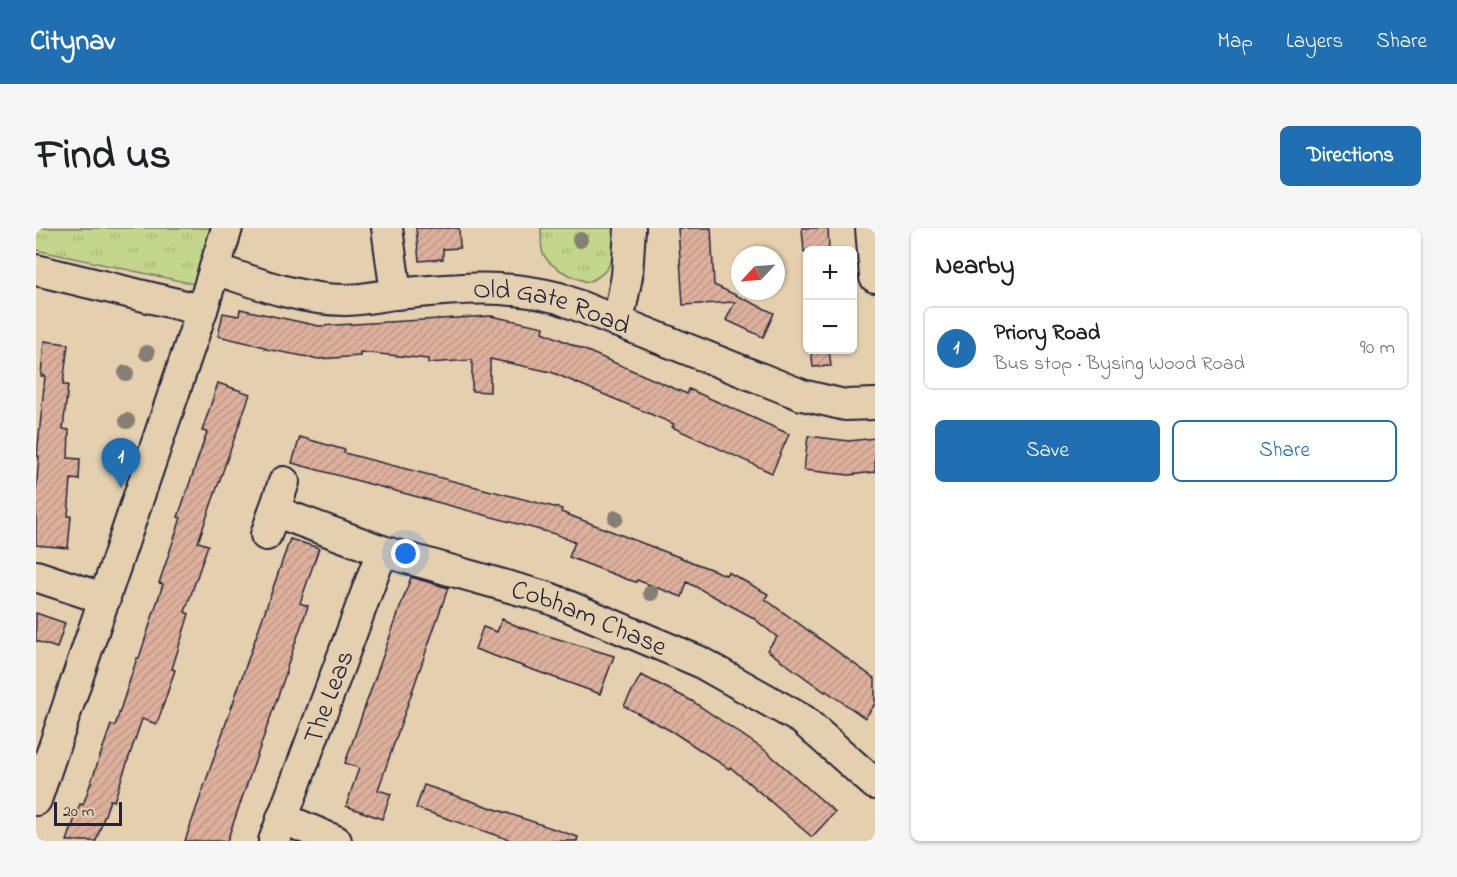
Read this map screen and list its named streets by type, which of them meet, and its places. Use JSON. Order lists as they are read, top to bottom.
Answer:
{
  "streets": {
    "street": ["Old Gate Road", "Cobham Chase", "The Leas"]
  },
  "crossings": [
    ["Cobham Chase", "The Leas"]
  ],
  "scale_bar": "20 m",
  "north": "bottom left",
  "page": {
    "header": "Citynav",
    "nav": ["Map", "Layers", "Share"],
    "title": "Find us",
    "buttons": [
      "Directions",
      ["Save", "Share"]
    ],
    "heading": "Nearby",
    "map_buttons": ["+", "−"],
    "list": [
      {
        "mark": "1",
        "name": "Priory Road",
        "note": "Bus stop · Bysing Wood Road",
        "value": "90 m"
      }
    ],
    "pins": "1",
    "scale": "20 m"
  }
}
